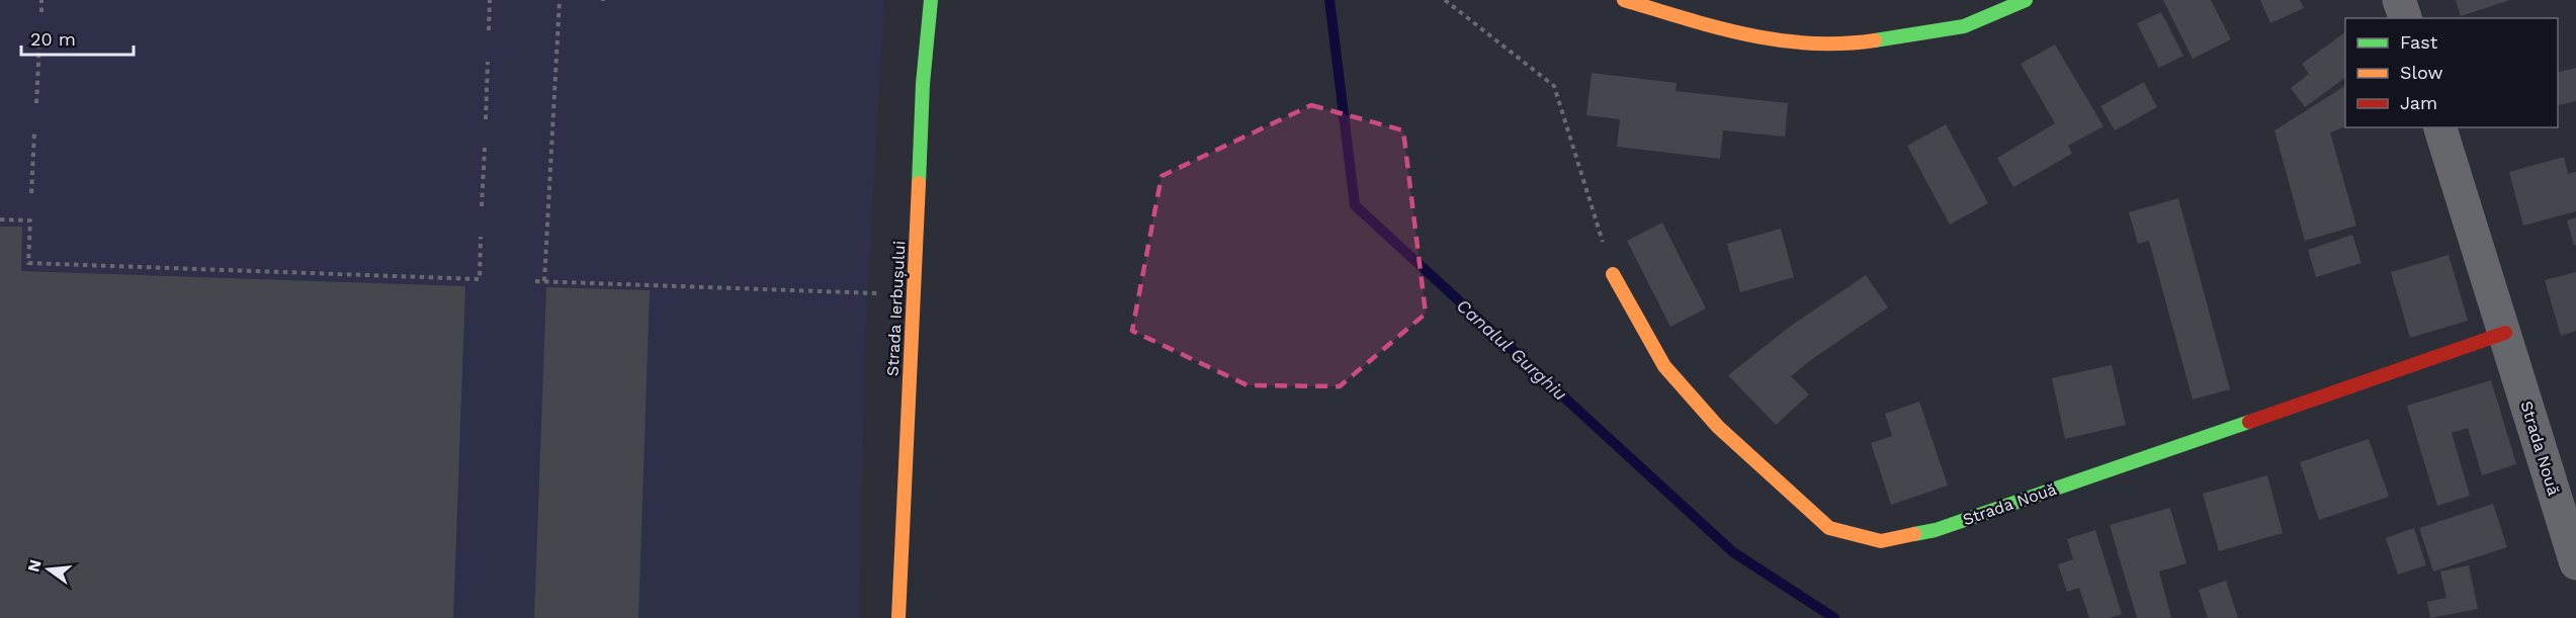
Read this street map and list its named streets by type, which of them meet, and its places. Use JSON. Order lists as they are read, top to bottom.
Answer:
{
  "streets": {
    "street": ["Strada Ierbușului", "Strada Nouă"]
  },
  "water": ["Canalul Gurghiu"],
  "legend": ["Fast", "Slow", "Jam"],
  "scale_bar": "20 m",
  "north": "left"
}
